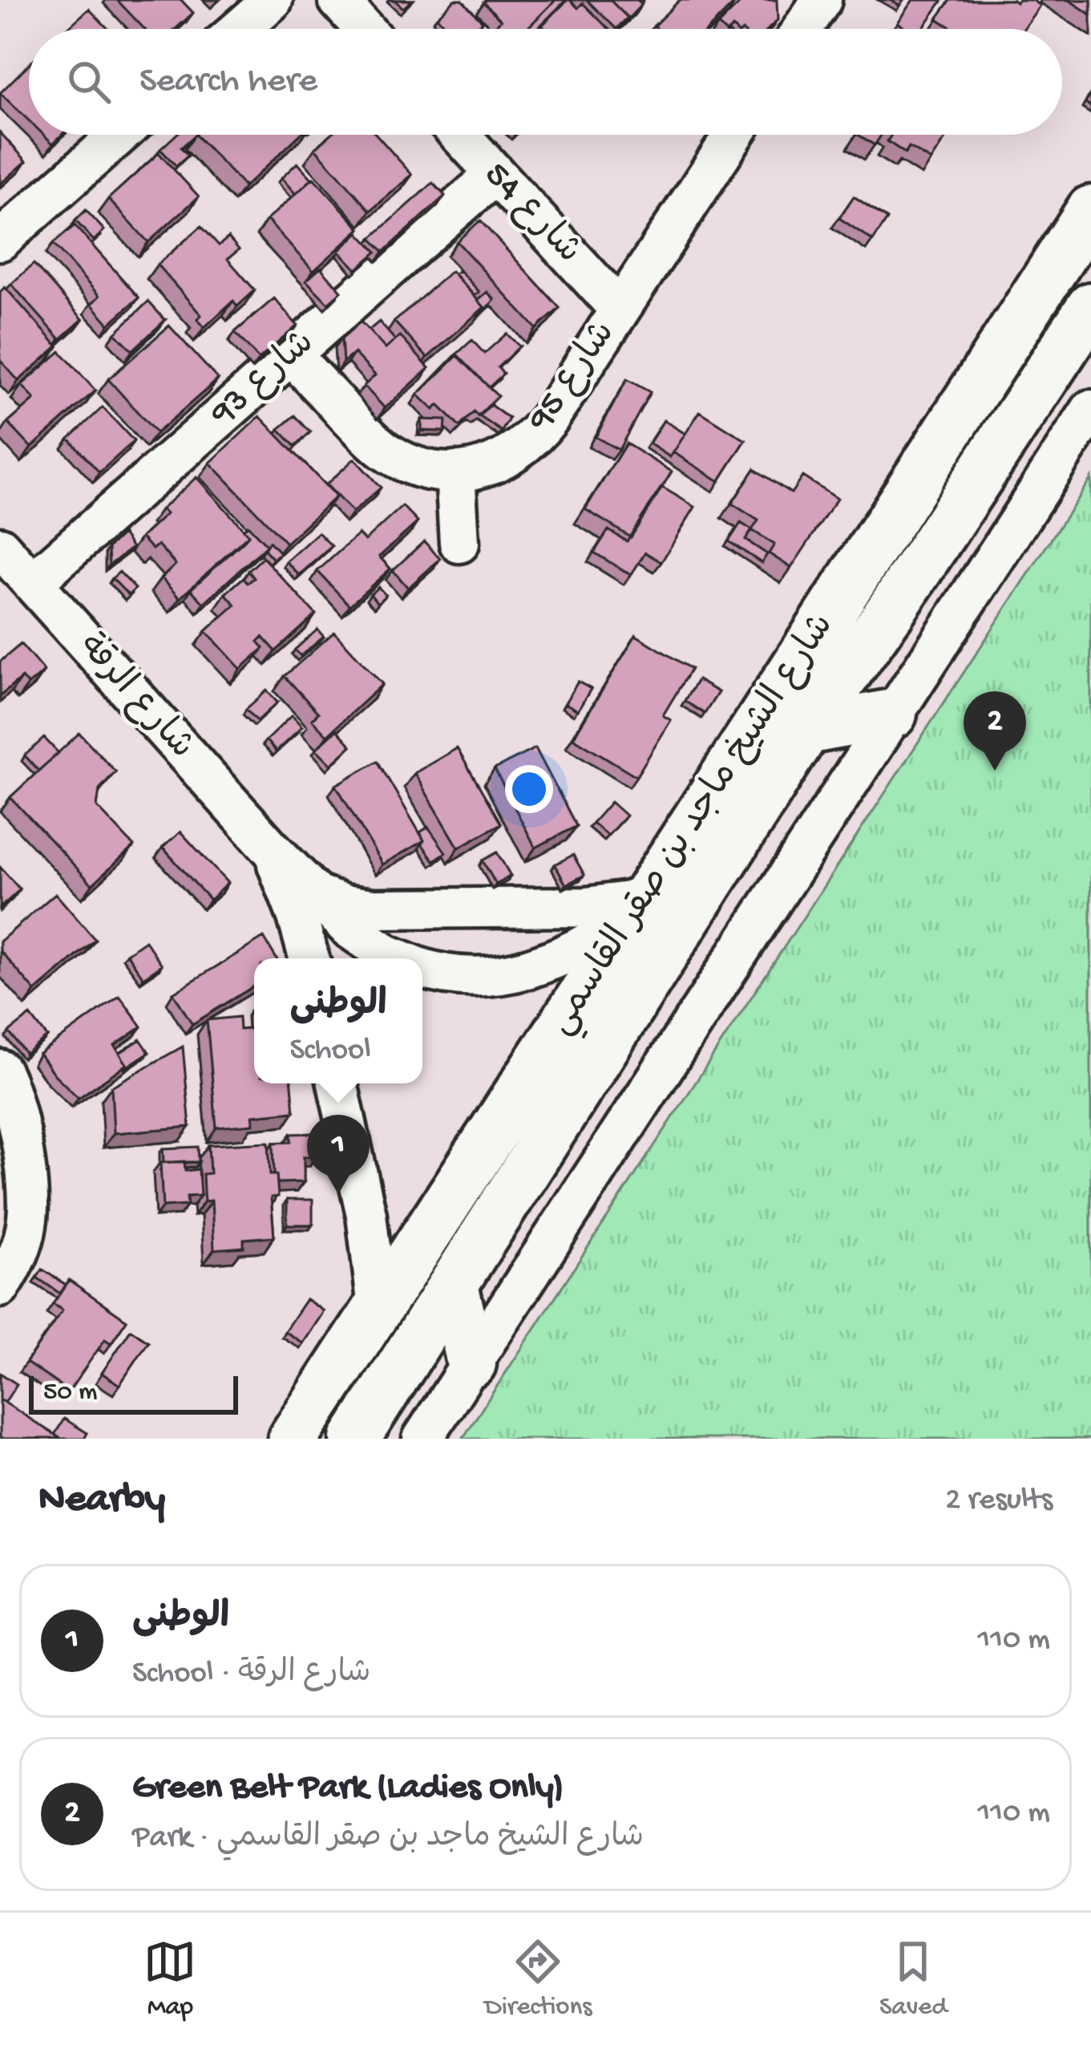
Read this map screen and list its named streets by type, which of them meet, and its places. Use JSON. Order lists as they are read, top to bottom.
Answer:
{
  "streets": {
    "main road": ["شارع الشيخ ماجد بن صقر القاسمي"],
    "street": [
      "شارع 54",
      "شارع 95",
      "شارع 93",
      "شارع الرقة"
    ]
  },
  "crossings": [
    ["شارع 54", "شارع 95"],
    ["شارع 54", "شارع 93"],
    ["شارع 95", "شارع 93"],
    ["شارع 93", "شارع الرقة"],
    ["شارع الرقة", "شارع الشيخ ماجد بن صقر القاسمي"]
  ],
  "scale_bar": "50 m",
  "page": {
    "search": "Search here",
    "pins": ["2", "1"],
    "popup": ["الوطنی", "School"],
    "scale": "50 m",
    "heading": ["Nearby", "2 results"],
    "list": [
      {
        "mark": "1",
        "name": "الوطنی",
        "note": "School · شارع الرقة",
        "value": "110 m"
      },
      {
        "mark": "2",
        "name": "Green Belt Park (Ladies Only)",
        "note": "Park · شارع الشيخ ماجد بن صقر القاسمي",
        "value": "110 m"
      }
    ],
    "nav": ["Map", "Directions", "Saved"]
  }
}
